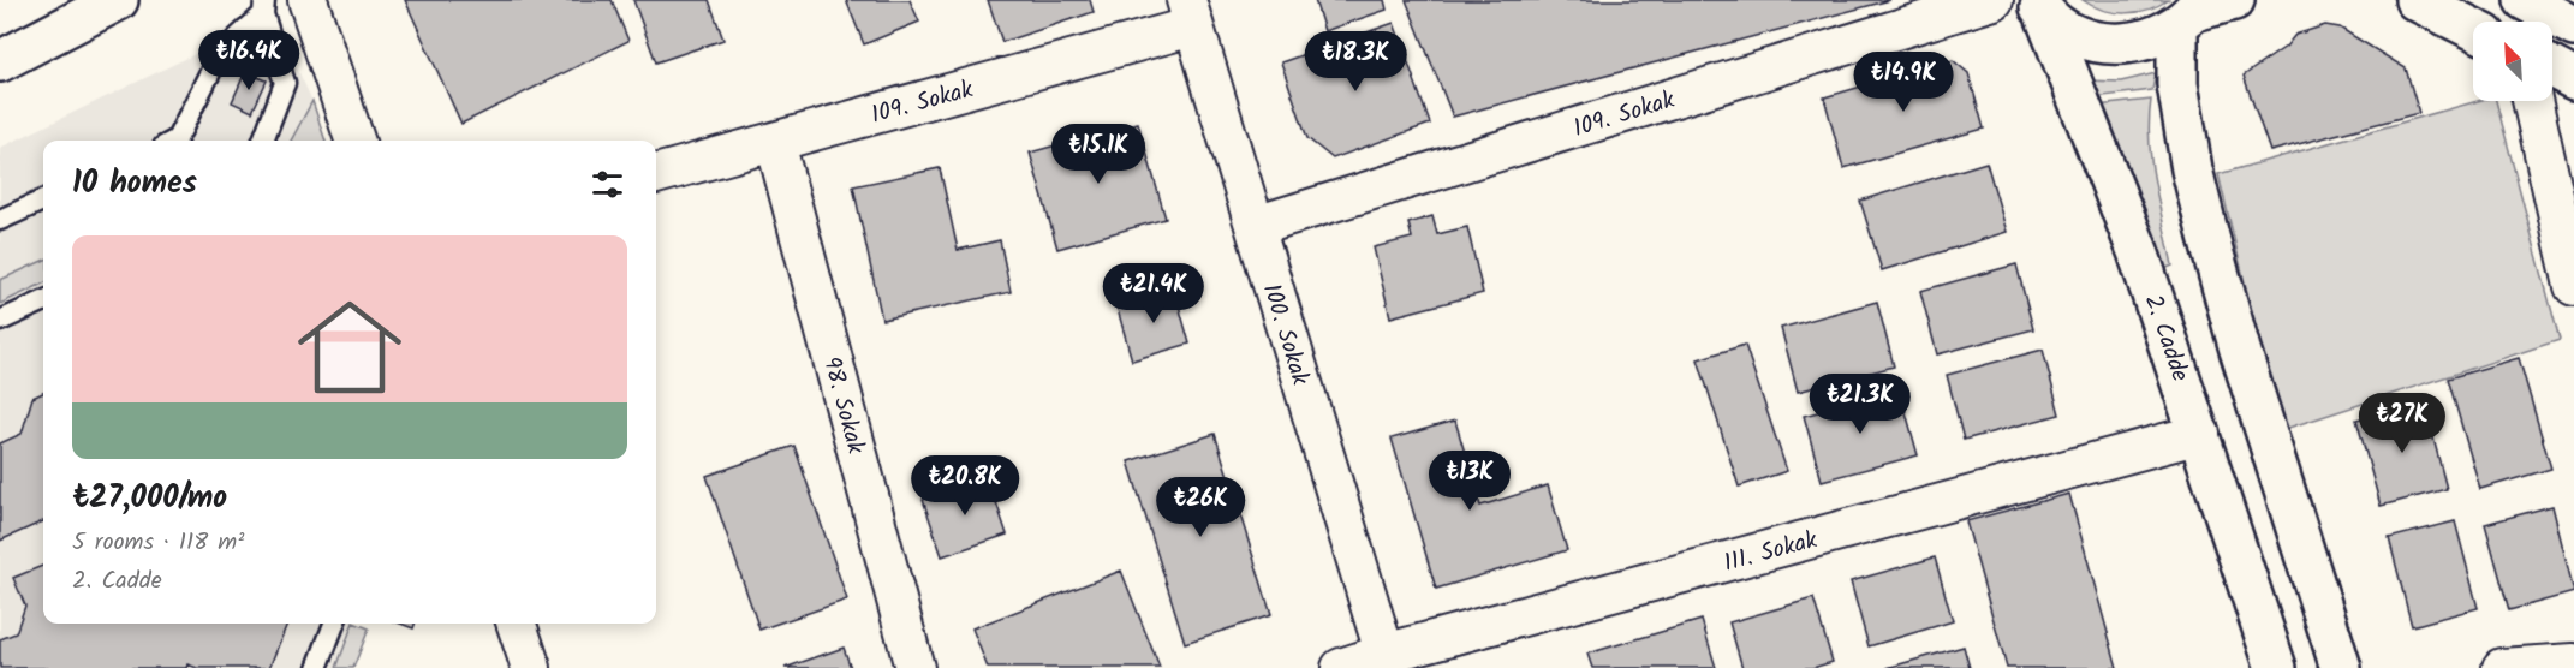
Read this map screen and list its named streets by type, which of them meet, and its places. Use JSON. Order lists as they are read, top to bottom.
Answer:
{
  "streets": {
    "main road": ["2. Cadde"],
    "street": [
      "109. Sokak",
      "100. Sokak",
      "98. Sokak",
      "111. Sokak"
    ]
  },
  "crossings": [
    ["109. Sokak", "100. Sokak"],
    ["109. Sokak", "98. Sokak"],
    ["100. Sokak", "111. Sokak"],
    ["2. Cadde", "111. Sokak"]
  ],
  "north": "top left",
  "page": {
    "price": [
      "₺16.4K",
      "₺18.3K",
      "₺14.9K",
      "₺15.1K",
      "₺21.4K",
      "₺21.3K",
      "₺27K",
      "₺13K",
      "₺20.8K",
      "₺26K"
    ],
    "heading": "10 homes",
    "list": [
      {
        "name": "₺27,000/mo",
        "note": "5 rooms · 118 m² · 2. Cadde"
      }
    ]
  }
}
